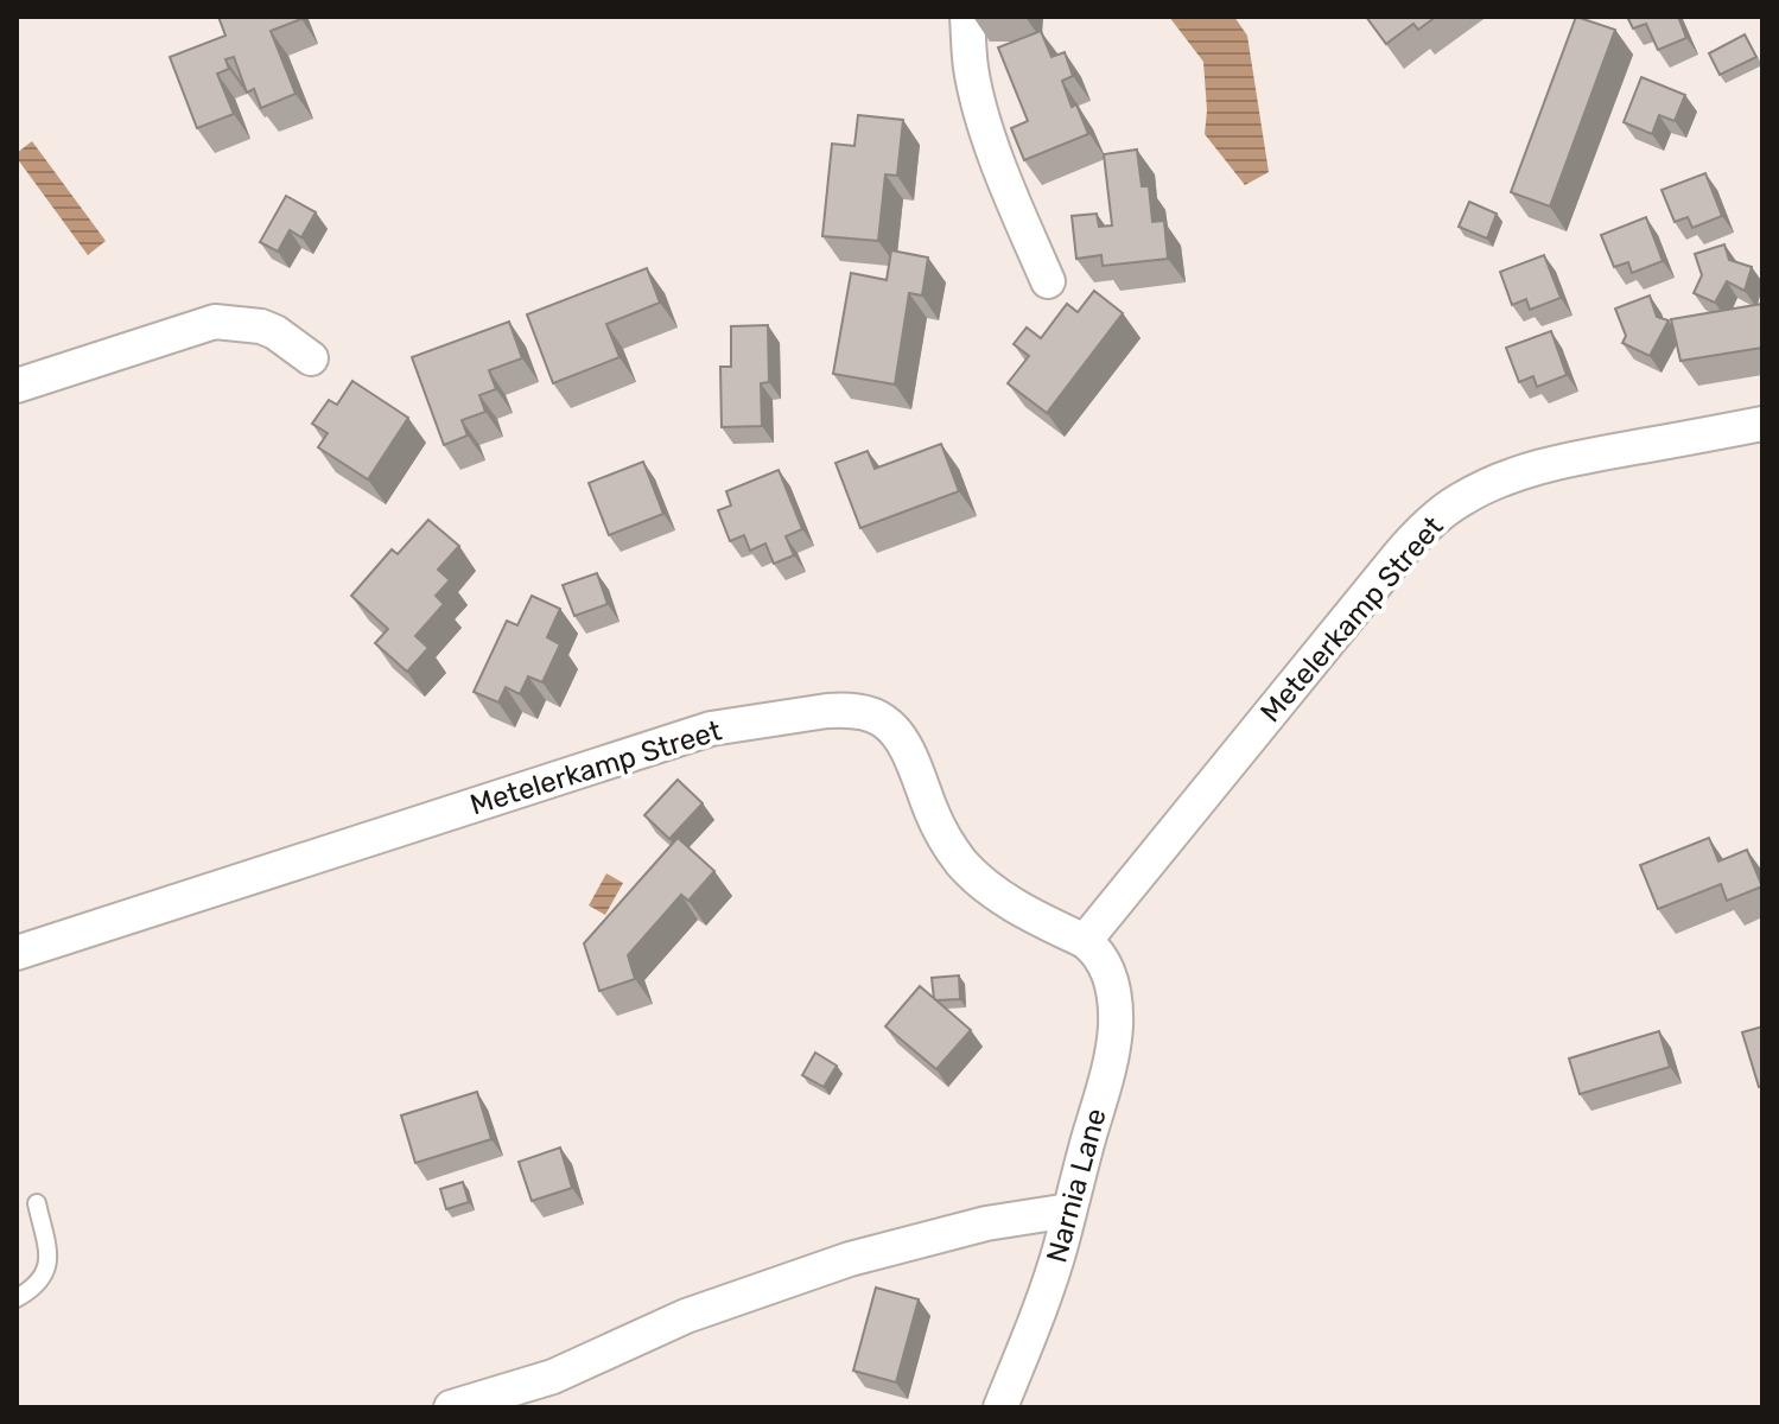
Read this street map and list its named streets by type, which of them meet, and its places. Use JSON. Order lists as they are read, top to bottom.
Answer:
{
  "streets": {
    "street": ["Metelerkamp Street", "Narnia Lane"]
  },
  "crossings": [
    ["Metelerkamp Street", "Narnia Lane"]
  ]
}
